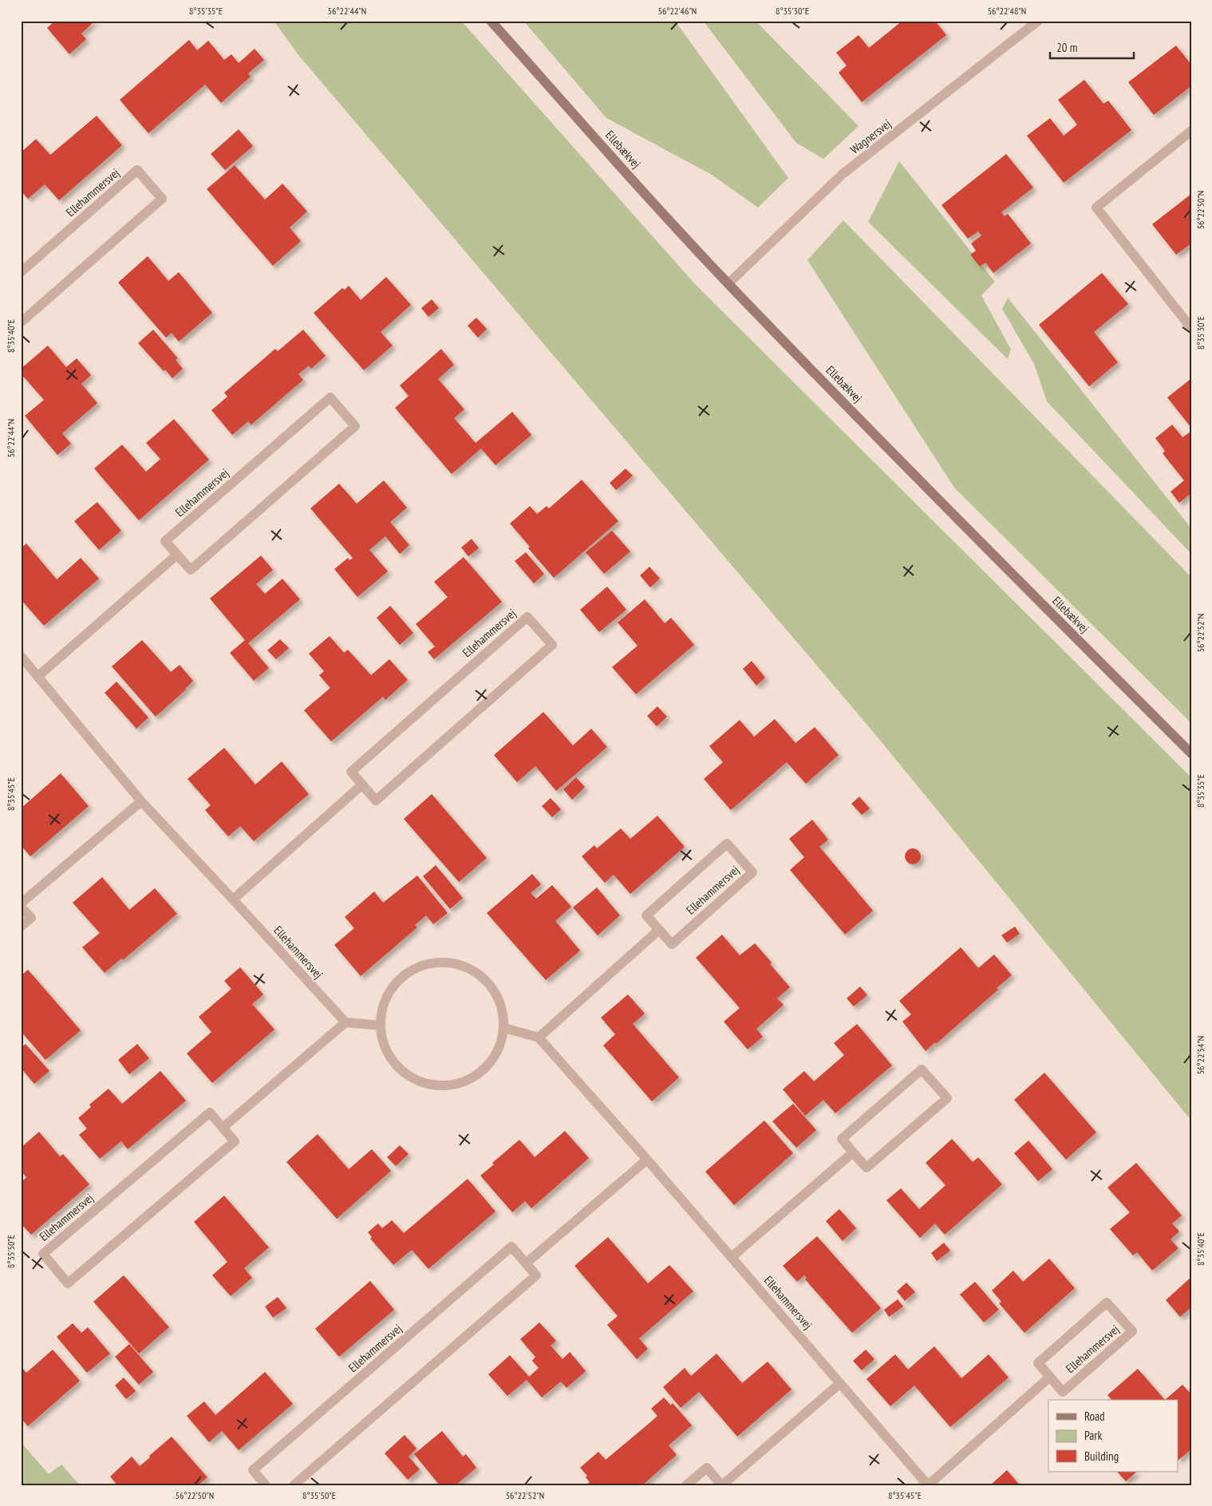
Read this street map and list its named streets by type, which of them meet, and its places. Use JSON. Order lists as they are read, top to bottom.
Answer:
{
  "streets": {
    "street": ["Wagnersvej", "Ellebækvej", "Ellehammersvej"]
  },
  "crossings": [
    ["Wagnersvej", "Ellebækvej"]
  ],
  "legend": ["Road", "Park", "Building"],
  "scale_bar": "20 m",
  "coordinates": [
    "8°35'35\"E",
    "56°22'44\"N",
    "56°22'46\"N",
    "8°35'30\"E",
    "56°22'48\"N",
    "56°22'50\"N",
    "8°35'40\"E",
    "56°22'52\"N",
    "8°35'45\"E",
    "56°22'54\"N",
    "8°35'50\"E"
  ]
}
